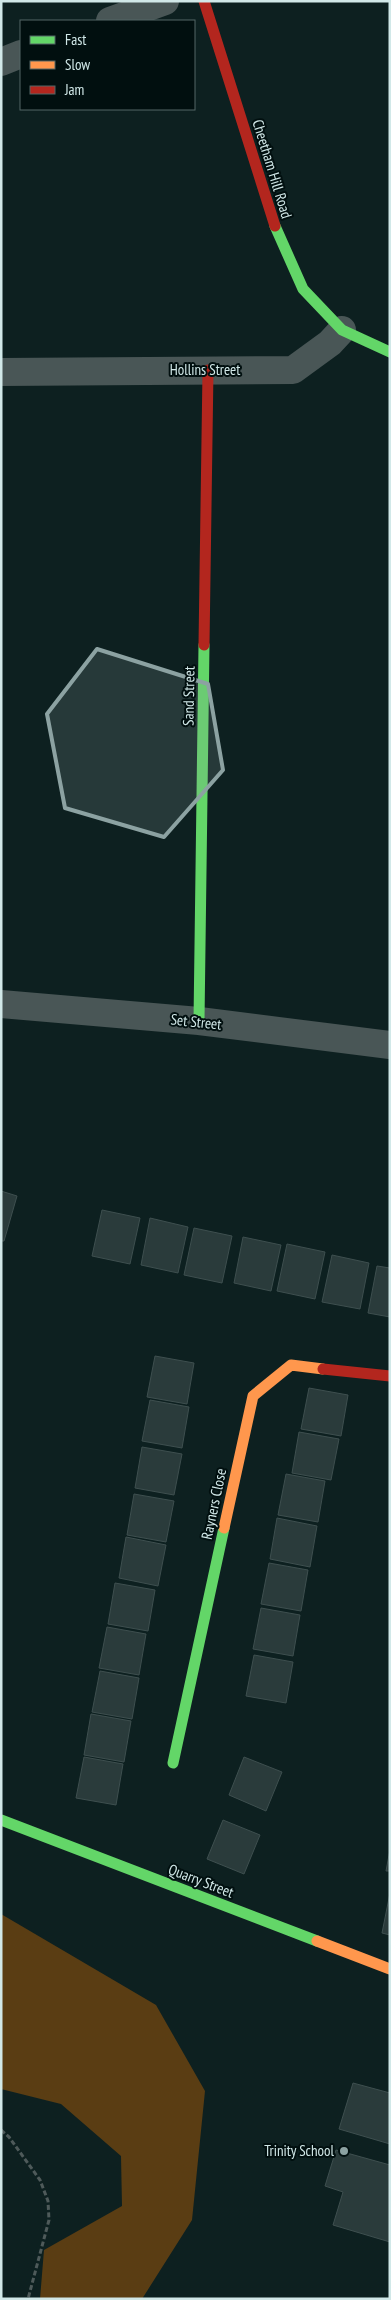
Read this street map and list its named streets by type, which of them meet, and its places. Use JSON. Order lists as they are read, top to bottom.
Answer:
{
  "streets": {
    "street": [
      "Cheetham Hill Road",
      "Hollins Street",
      "Sand Street",
      "Set Street",
      "Rayners Close",
      "Quarry Street"
    ]
  },
  "crossings": [
    ["Cheetham Hill Road", "Hollins Street"],
    ["Hollins Street", "Sand Street"],
    ["Sand Street", "Set Street"]
  ],
  "places": ["Trinity School"],
  "legend": ["Fast", "Slow", "Jam"]
}
